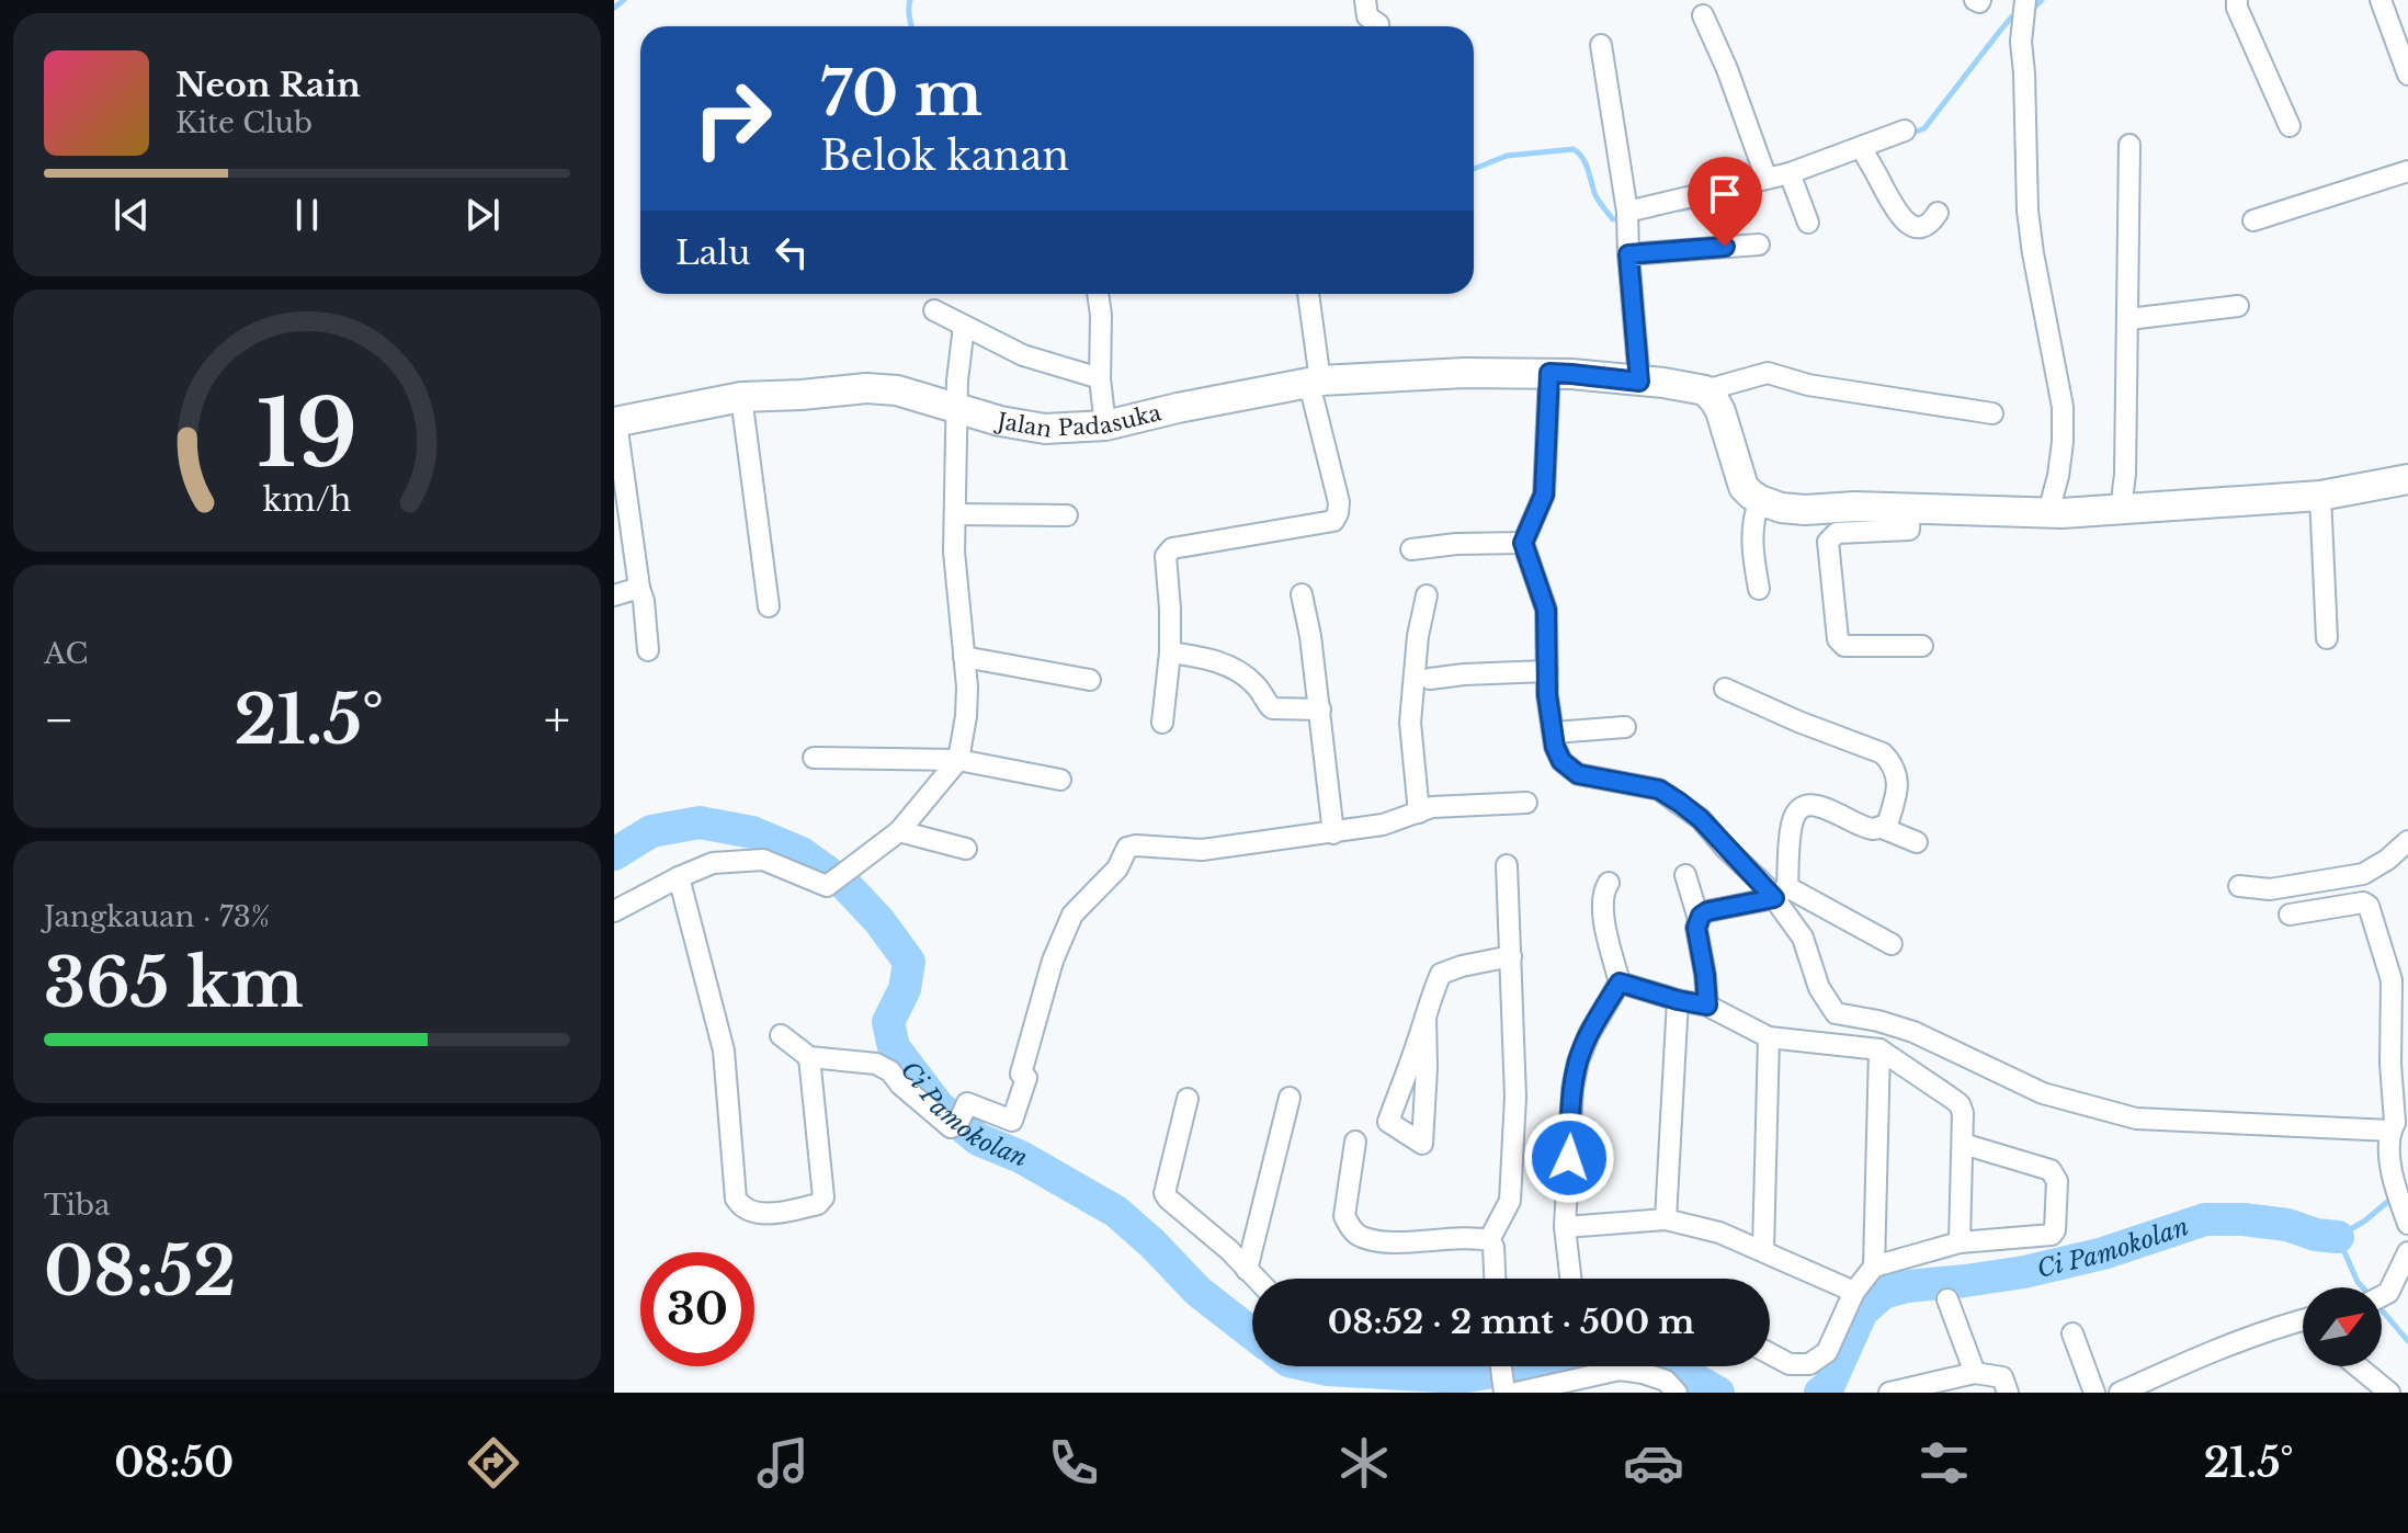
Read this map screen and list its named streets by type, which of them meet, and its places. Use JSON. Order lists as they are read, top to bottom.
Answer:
{
  "streets": {
    "street": ["Jalan Padasuka"]
  },
  "water": ["Ci Pamokolan"],
  "north": "top right",
  "page": {
    "turn": ["70 m", "Belok kanan"],
    "song": ["Neon Rain", "Kite Club"],
    "then": "Lalu",
    "tile": [
      "AC",
      ["Jangkauan · 73%", "365 km"],
      ["Tiba", "08:52"]
    ],
    "heat": ["−", "21.5°", "+"],
    "limit": "30",
    "trip": "08:52 · 2 mnt · 500 m",
    "tabs": ["08:50", "21.5°"],
    "gauge": ["19", "km/h"]
  }
}
